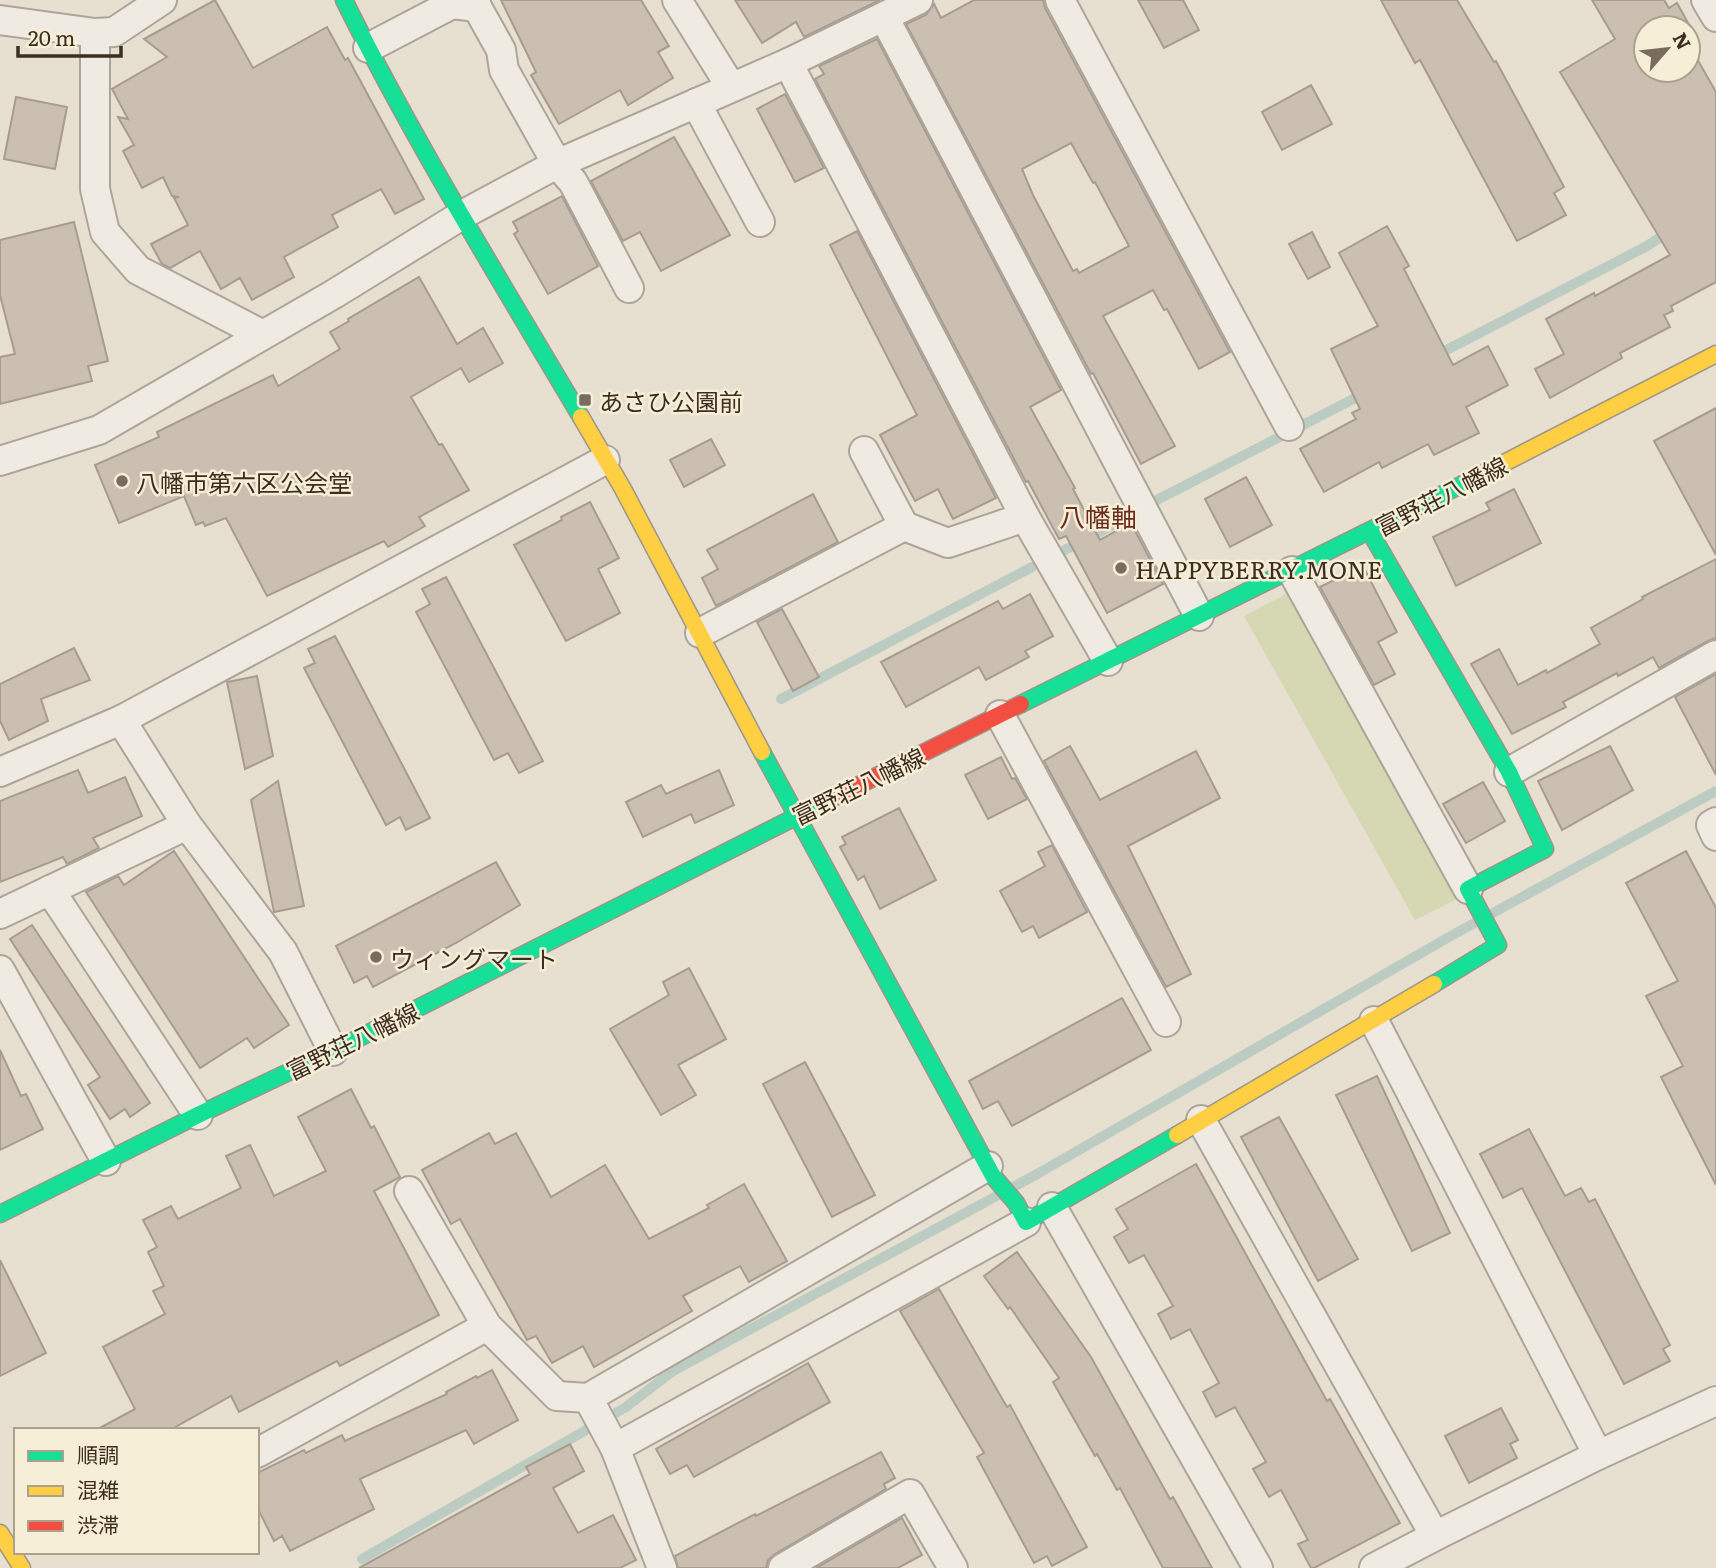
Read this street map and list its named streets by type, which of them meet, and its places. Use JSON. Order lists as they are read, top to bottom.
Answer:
{
  "streets": {
    "street": ["富野荘八幡線"]
  },
  "districts": ["八幡軸"],
  "places": {
    "transit": ["あさひ公園前"],
    "other": ["八幡市第六区公会堂", "HAPPYBERRY.MONE", "ウィングマート"]
  },
  "legend": ["順調", "混雑", "渋滞"],
  "scale_bar": "20 m",
  "north": "top right"
}
